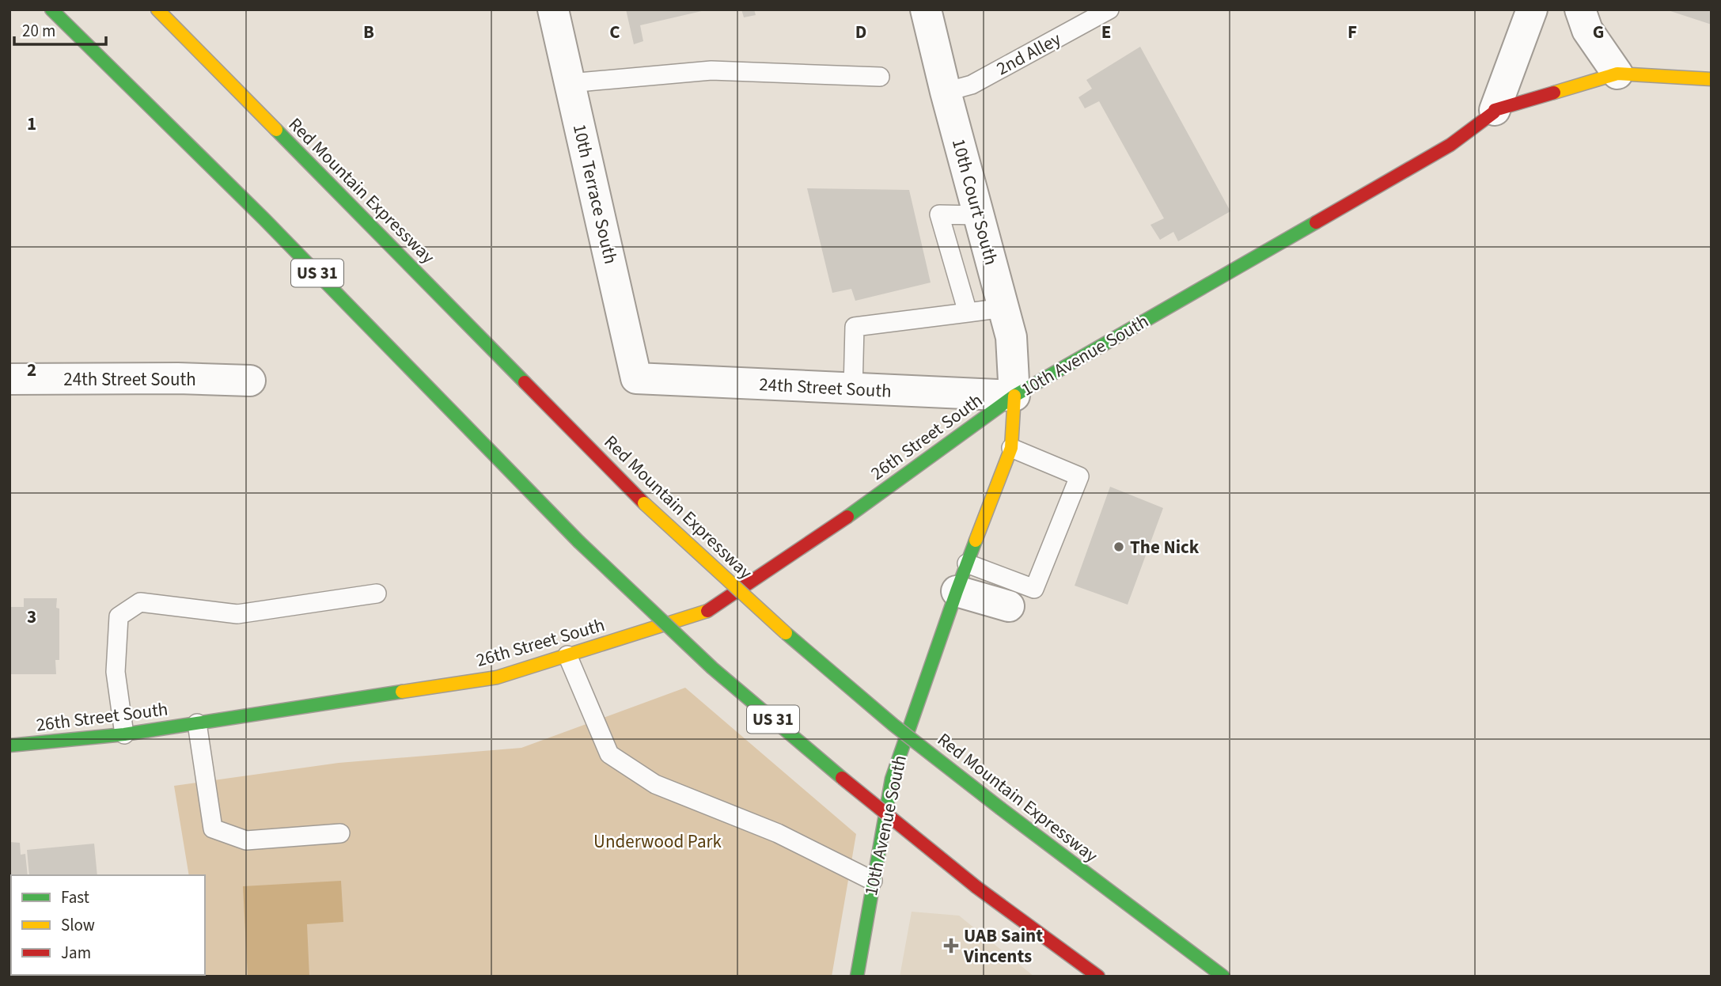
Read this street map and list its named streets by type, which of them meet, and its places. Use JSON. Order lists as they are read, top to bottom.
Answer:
{
  "streets": {
    "main road": [
      "Red Mountain Expressway",
      "US 31",
      "10th Avenue South",
      "26th Street South"
    ],
    "street": ["10th Terrace South", "10th Court South", "24th Street South"],
    "lane": ["2nd Alley"]
  },
  "crossings": [
    ["2nd Alley", "10th Court South"],
    ["10th Terrace South", "24th Street South"],
    ["10th Court South", "10th Avenue South"],
    ["10th Court South", "24th Street South"],
    ["10th Court South", "26th Street South"],
    ["10th Avenue South", "24th Street South"],
    ["10th Avenue South", "26th Street South"],
    ["24th Street South", "26th Street South"]
  ],
  "parks": ["Underwood Park"],
  "places": {
    "other": ["The Nick"],
    "health": ["UAB Saint Vincents"]
  },
  "legend": ["Fast", "Slow", "Jam"],
  "scale_bar": "20 m",
  "grid": {
    "columns": [
      "B",
      "C",
      "D",
      "E",
      "F",
      "G"
    ],
    "rows": ["1", "2", "3"]
  }
}
